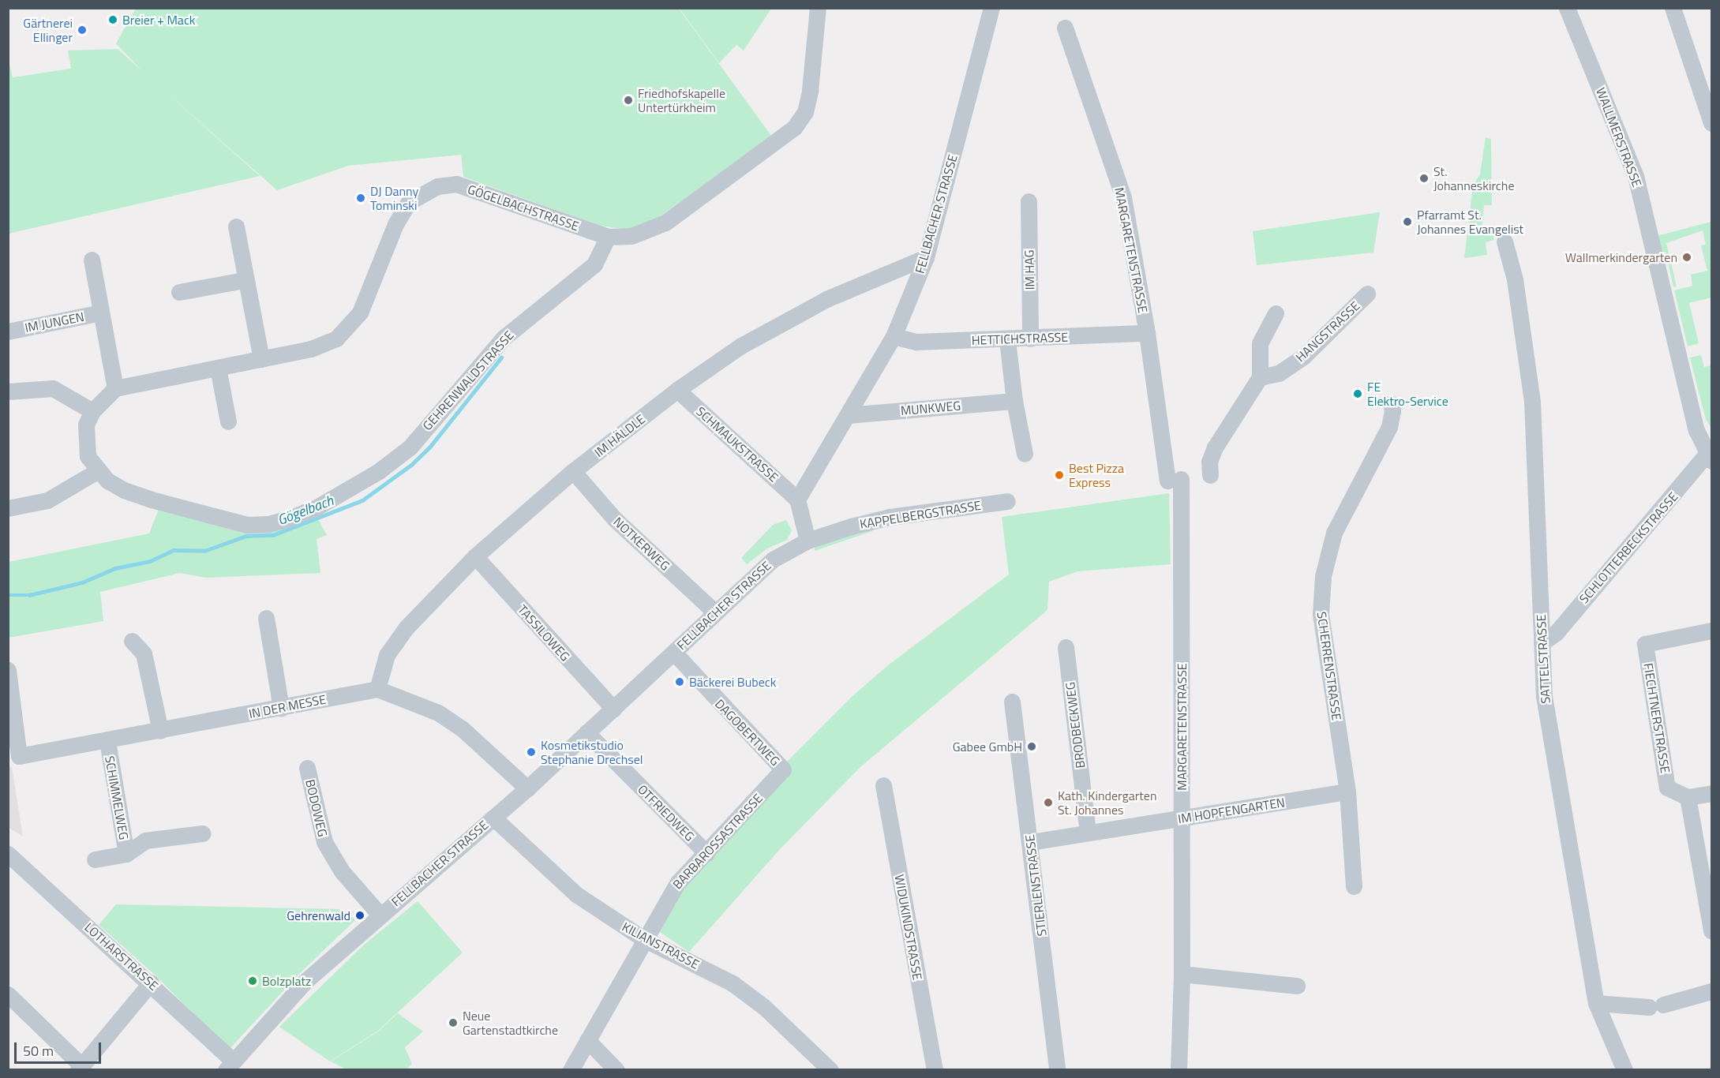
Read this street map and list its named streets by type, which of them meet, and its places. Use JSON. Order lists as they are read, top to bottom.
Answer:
{
  "streets": {
    "street": [
      "WALLMERSTRASSE",
      "GÖGELBACHSTRASSE",
      "FELLBACHER STRASSE",
      "MARGARETENSTRASSE",
      "IM HAG",
      "IM JUNGEN",
      "HANGSTRASSE",
      "HETTICHSTRASSE",
      "GEHRENWALDSTRASSE",
      "MUNKWEG",
      "IM HÄLDLE",
      "SCHMAUKSTRASSE",
      "KAPPELBERGSTRASSE",
      "NOTKERWEG",
      "SCHLOTTERBECKSTRASSE",
      "TASSILOWEG",
      "SATTELSTRASSE",
      "SCHERRENSTRASSE",
      "IN DER MESSE",
      "FIECHTNERSTRASSE",
      "BRODBECKWEG",
      "DAGOBERTWEG",
      "SCHIMMELWEG",
      "BODOWEG",
      "IM HOPFENGARTEN",
      "OTFRIEDWEG",
      "BARBAROSSASTRASSE",
      "STIERLENSTRASSE",
      "WIDUKINDSTRASSE",
      "KILIANSTRASSE",
      "LOTHARSTRASSE"
    ]
  },
  "crossings": [
    ["WALLMERSTRASSE", "SCHLOTTERBECKSTRASSE"],
    ["GÖGELBACHSTRASSE", "IM JUNGEN"],
    ["GÖGELBACHSTRASSE", "GEHRENWALDSTRASSE"],
    ["FELLBACHER STRASSE", "HETTICHSTRASSE"],
    ["FELLBACHER STRASSE", "MUNKWEG"],
    ["FELLBACHER STRASSE", "IM HÄLDLE"],
    ["FELLBACHER STRASSE", "SCHMAUKSTRASSE"],
    ["FELLBACHER STRASSE", "KAPPELBERGSTRASSE"],
    ["FELLBACHER STRASSE", "NOTKERWEG"],
    ["FELLBACHER STRASSE", "TASSILOWEG"],
    ["FELLBACHER STRASSE", "DAGOBERTWEG"],
    ["FELLBACHER STRASSE", "BODOWEG"],
    ["FELLBACHER STRASSE", "OTFRIEDWEG"],
    ["FELLBACHER STRASSE", "KILIANSTRASSE"],
    ["FELLBACHER STRASSE", "LOTHARSTRASSE"],
    ["MARGARETENSTRASSE", "HETTICHSTRASSE"],
    ["MARGARETENSTRASSE", "IM HOPFENGARTEN"],
    ["IM HAG", "HETTICHSTRASSE"],
    ["IM HÄLDLE", "SCHMAUKSTRASSE"],
    ["IM HÄLDLE", "NOTKERWEG"],
    ["IM HÄLDLE", "TASSILOWEG"],
    ["IM HÄLDLE", "IN DER MESSE"],
    ["SCHLOTTERBECKSTRASSE", "SATTELSTRASSE"],
    ["SCHERRENSTRASSE", "IM HOPFENGARTEN"],
    ["IN DER MESSE", "SCHIMMELWEG"],
    ["BRODBECKWEG", "IM HOPFENGARTEN"],
    ["DAGOBERTWEG", "BARBAROSSASTRASSE"],
    ["IM HOPFENGARTEN", "STIERLENSTRASSE"],
    ["OTFRIEDWEG", "BARBAROSSASTRASSE"],
    ["BARBAROSSASTRASSE", "KILIANSTRASSE"]
  ],
  "water": ["Gögelbach"],
  "places": [
    "Breier + Mack",
    "Gärtnerei Ellinger",
    "Friedhofskapelle Untertürkheim",
    "St. Johanneskirche",
    "DJ Danny Tominski",
    "Pfarramt St. Johannes Evangelist",
    "Wallmerkindergarten",
    "FE Elektro-Service",
    "Best Pizza Express",
    "Bäckerei Bubeck",
    "Gabee GmbH",
    "Kosmetikstudio Stephanie Drechsel",
    "Kath. Kindergarten St. Johannes",
    "Gehrenwald",
    "Bolzplatz",
    "Neue Gartenstadtkirche"
  ],
  "scale_bar": "50 m"
}
